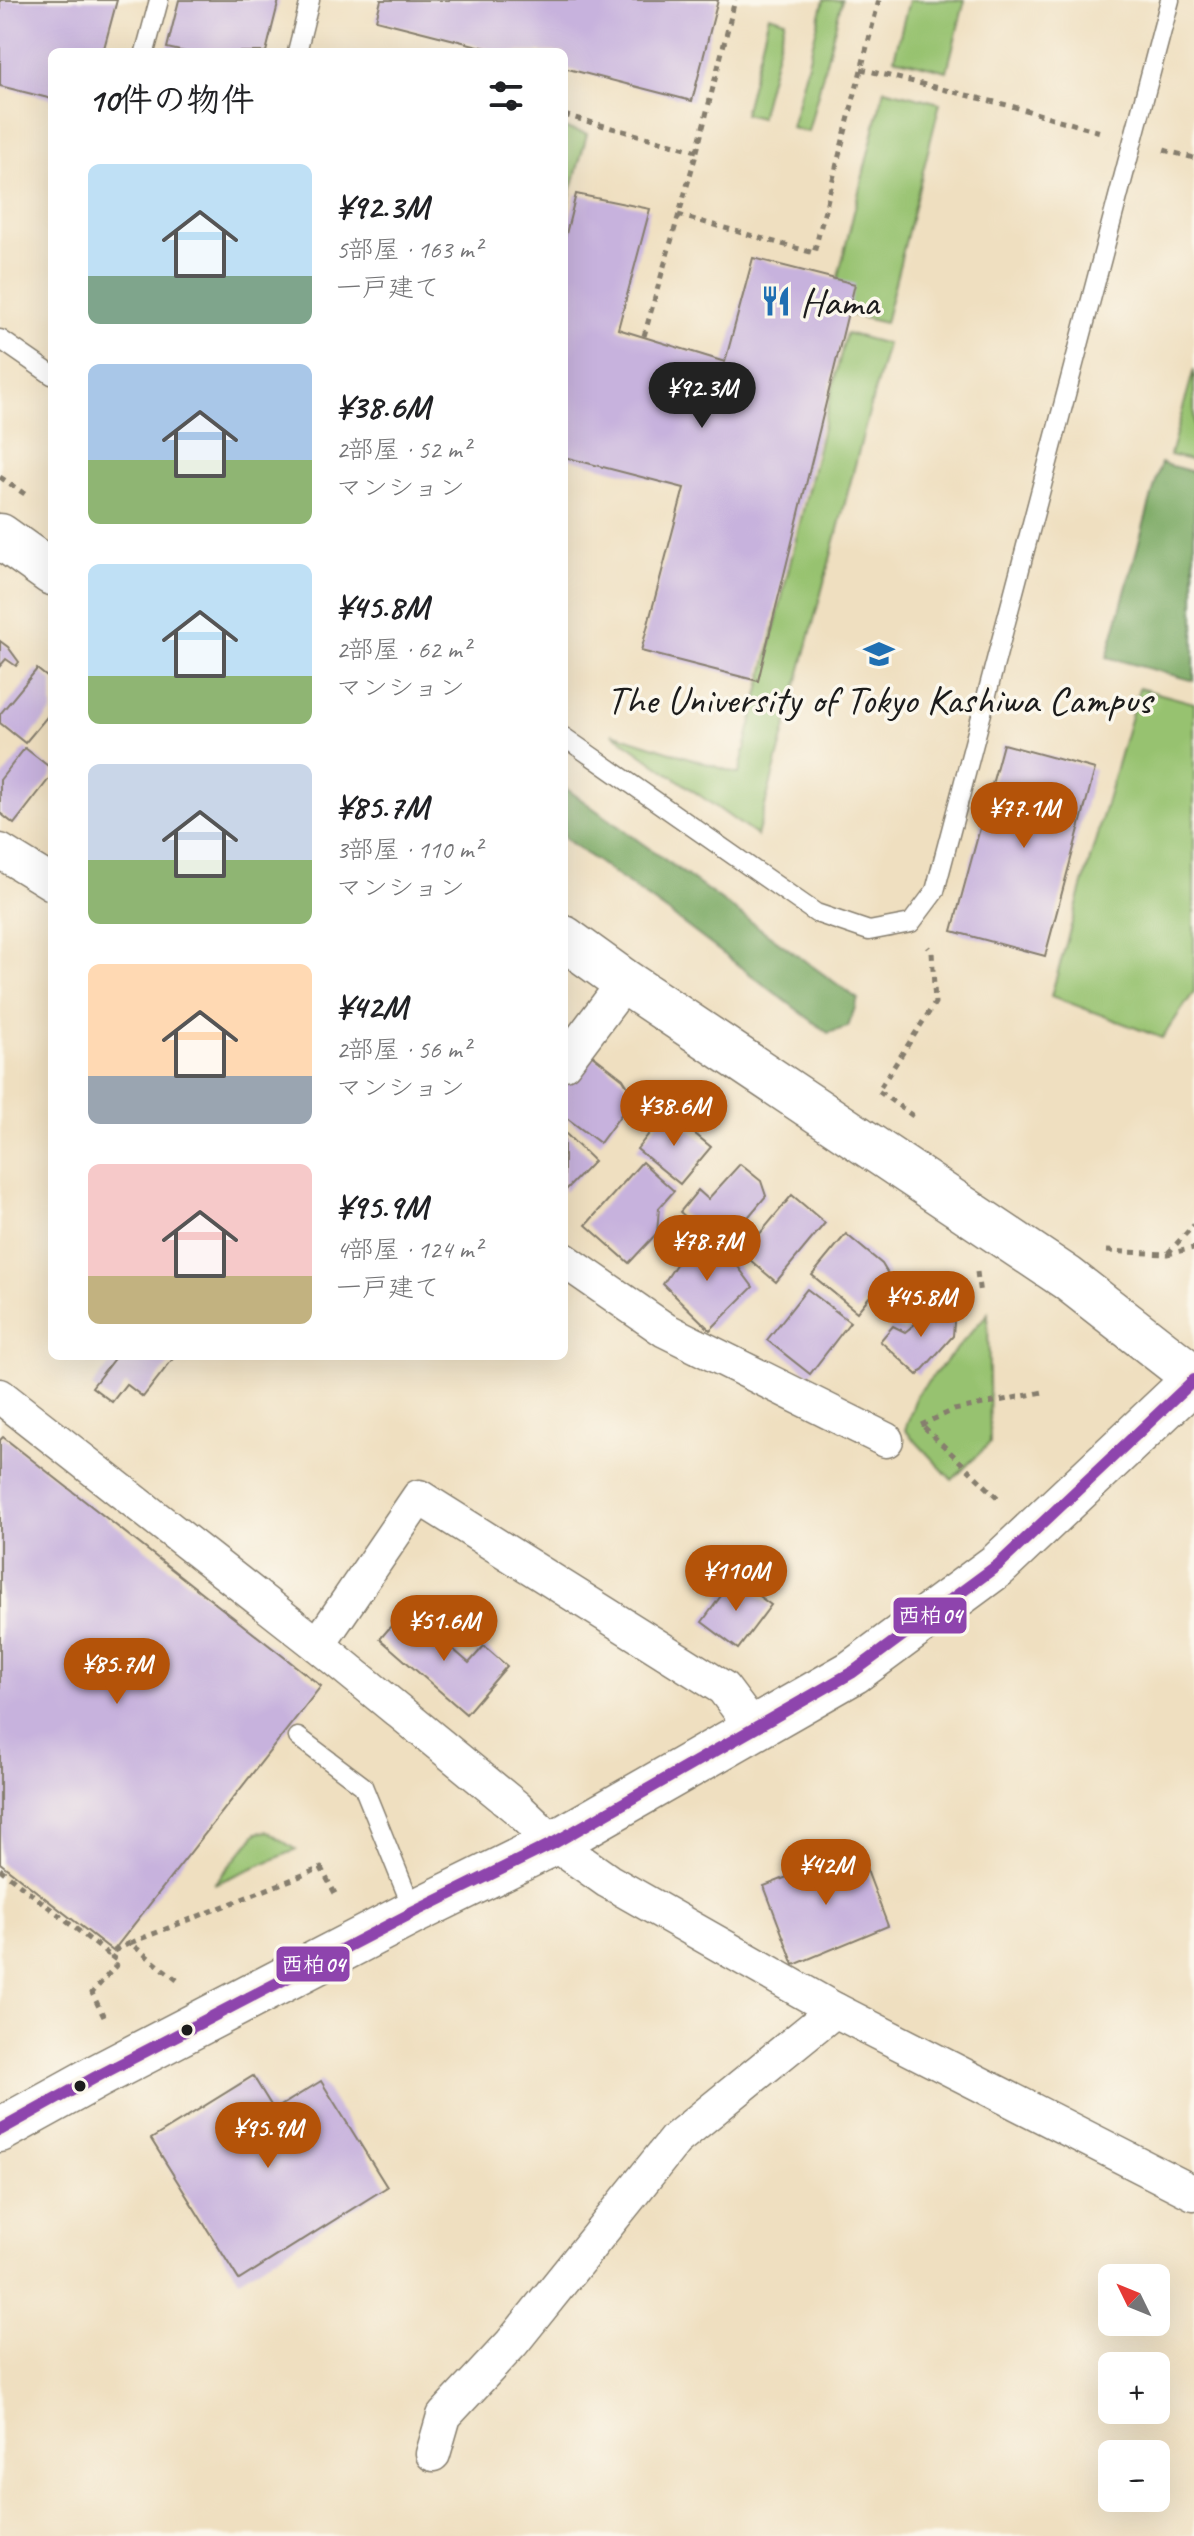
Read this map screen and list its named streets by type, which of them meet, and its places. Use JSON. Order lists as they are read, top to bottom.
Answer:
{
  "places": {
    "restaurant": ["Hama"],
    "school or university": ["The University of Tokyo Kashiwa Campus"]
  },
  "lines": ["transit line 西柏04"],
  "north": "top left",
  "page": {
    "heading": "10件の物件",
    "list": [
      {
        "name": "¥92.3M",
        "note": "5部屋 · 163 m² · 一戸建て"
      },
      {
        "name": "¥38.6M",
        "note": "2部屋 · 52 m² · マンション"
      },
      {
        "name": "¥45.8M",
        "note": "2部屋 · 62 m² · マンション"
      },
      {
        "name": "¥85.7M",
        "note": "3部屋 · 110 m² · マンション"
      },
      {
        "name": "¥42M",
        "note": "2部屋 · 56 m² · マンション"
      },
      {
        "name": "¥95.9M",
        "note": "4部屋 · 124 m² · 一戸建て"
      }
    ],
    "price": [
      "¥92.3M",
      "¥77.1M",
      "¥38.6M",
      "¥78.7M",
      "¥45.8M",
      "¥110M",
      "¥51.6M",
      "¥85.7M",
      "¥42M",
      "¥95.9M"
    ],
    "map_buttons": ["+", "−"]
  }
}
